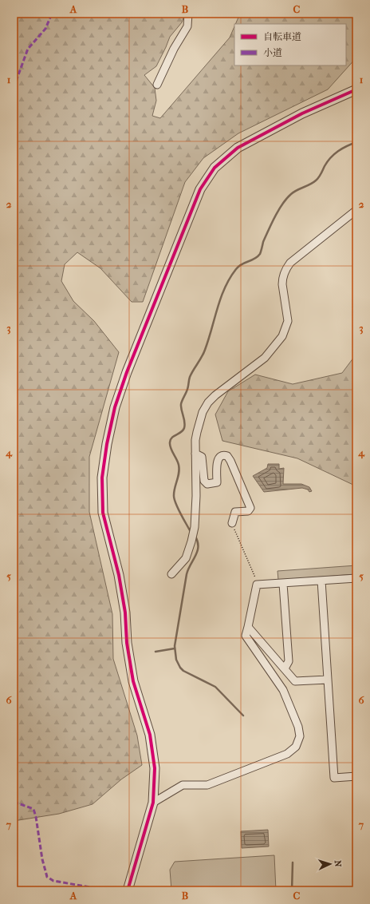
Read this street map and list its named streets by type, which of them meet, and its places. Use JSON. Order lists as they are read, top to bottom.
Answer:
{
  "legend": ["自転車道", "小道"],
  "north": "right",
  "grid": {
    "columns": ["A", "B", "C"],
    "rows": [
      "1",
      "2",
      "3",
      "4",
      "5",
      "6",
      "7"
    ]
  }
}
